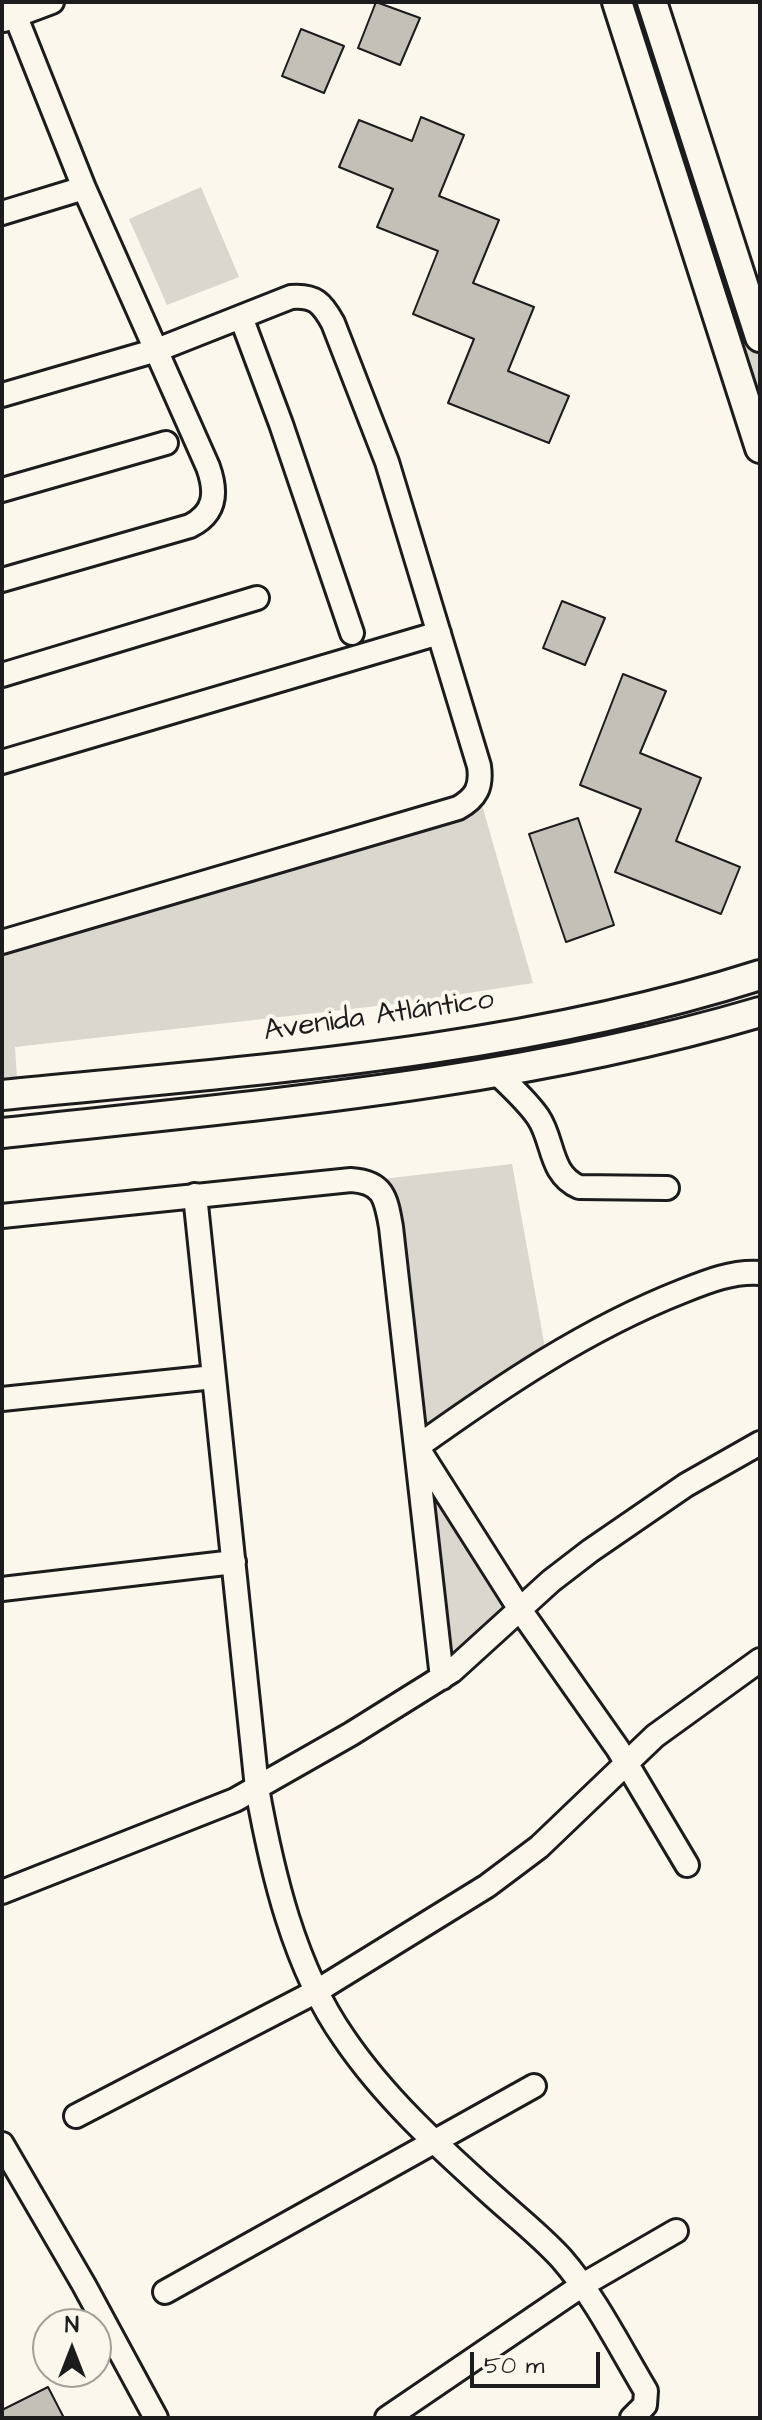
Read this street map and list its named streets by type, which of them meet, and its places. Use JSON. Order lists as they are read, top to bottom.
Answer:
{
  "streets": {
    "main road": ["Avenida Atlántico"]
  },
  "scale_bar": "50 m",
  "north": "top"
}
